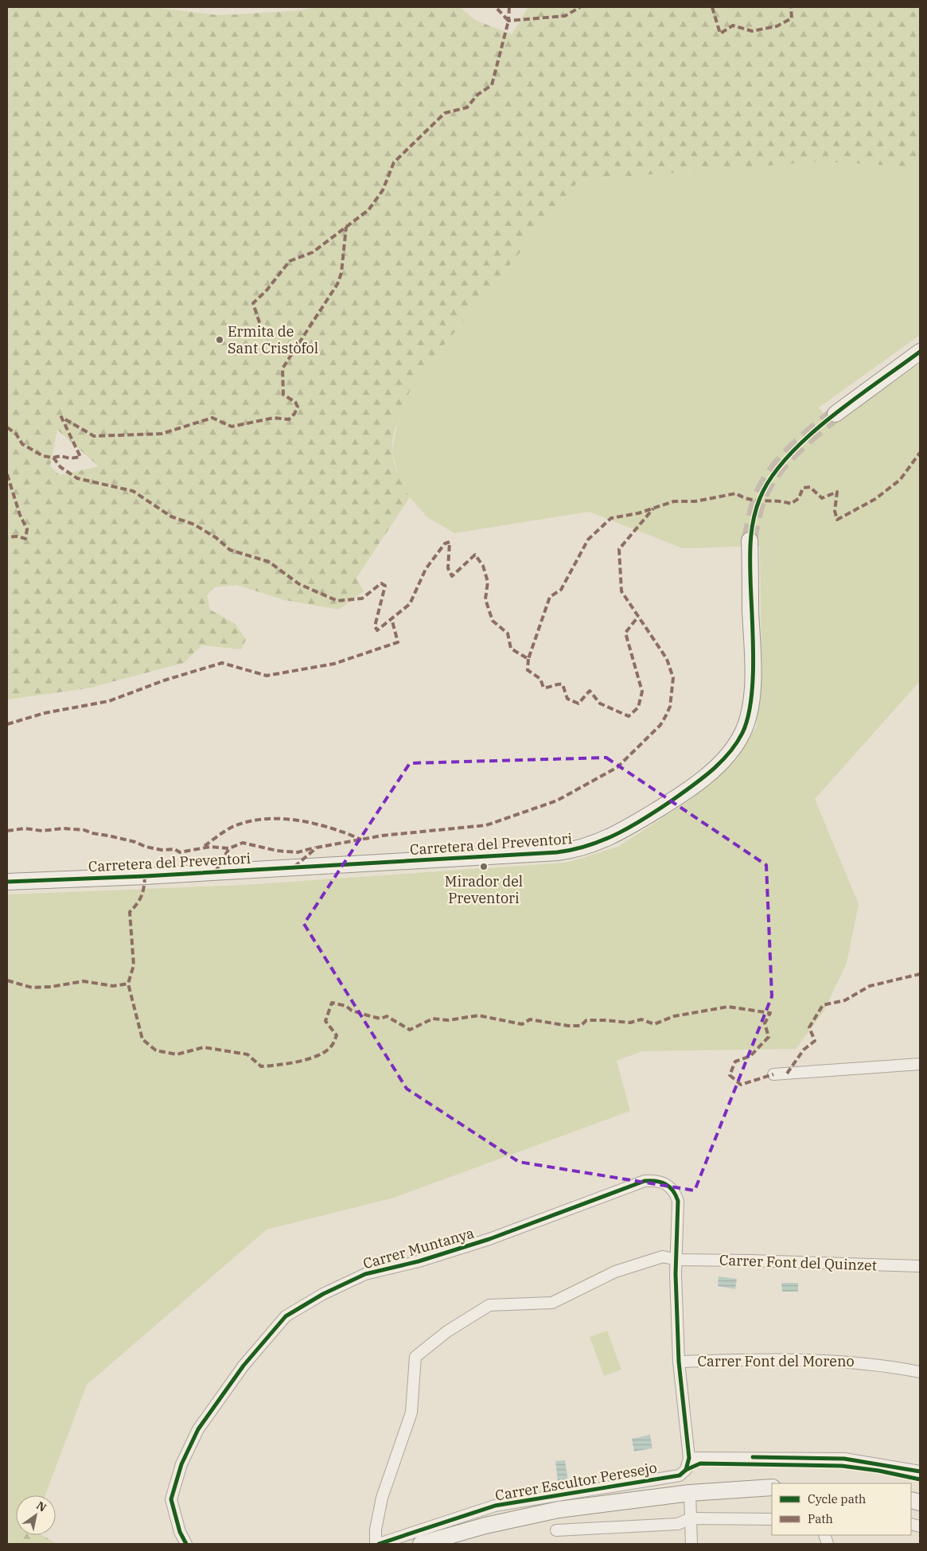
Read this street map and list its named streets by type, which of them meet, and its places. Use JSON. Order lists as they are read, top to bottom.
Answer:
{
  "streets": {
    "street": [
      "Carretera del Preventori",
      "Carrer Muntanya",
      "Carrer Font del Quinzet",
      "Carrer Font del Moreno",
      "Carrer Escultor Peresejo"
    ]
  },
  "crossings": [
    ["Carrer Muntanya", "Carrer Font del Quinzet"]
  ],
  "places": ["Ermita de Sant Cristòfol", "Mirador del Preventori"],
  "legend": ["Cycle path", "Path"],
  "north": "top right"
}
